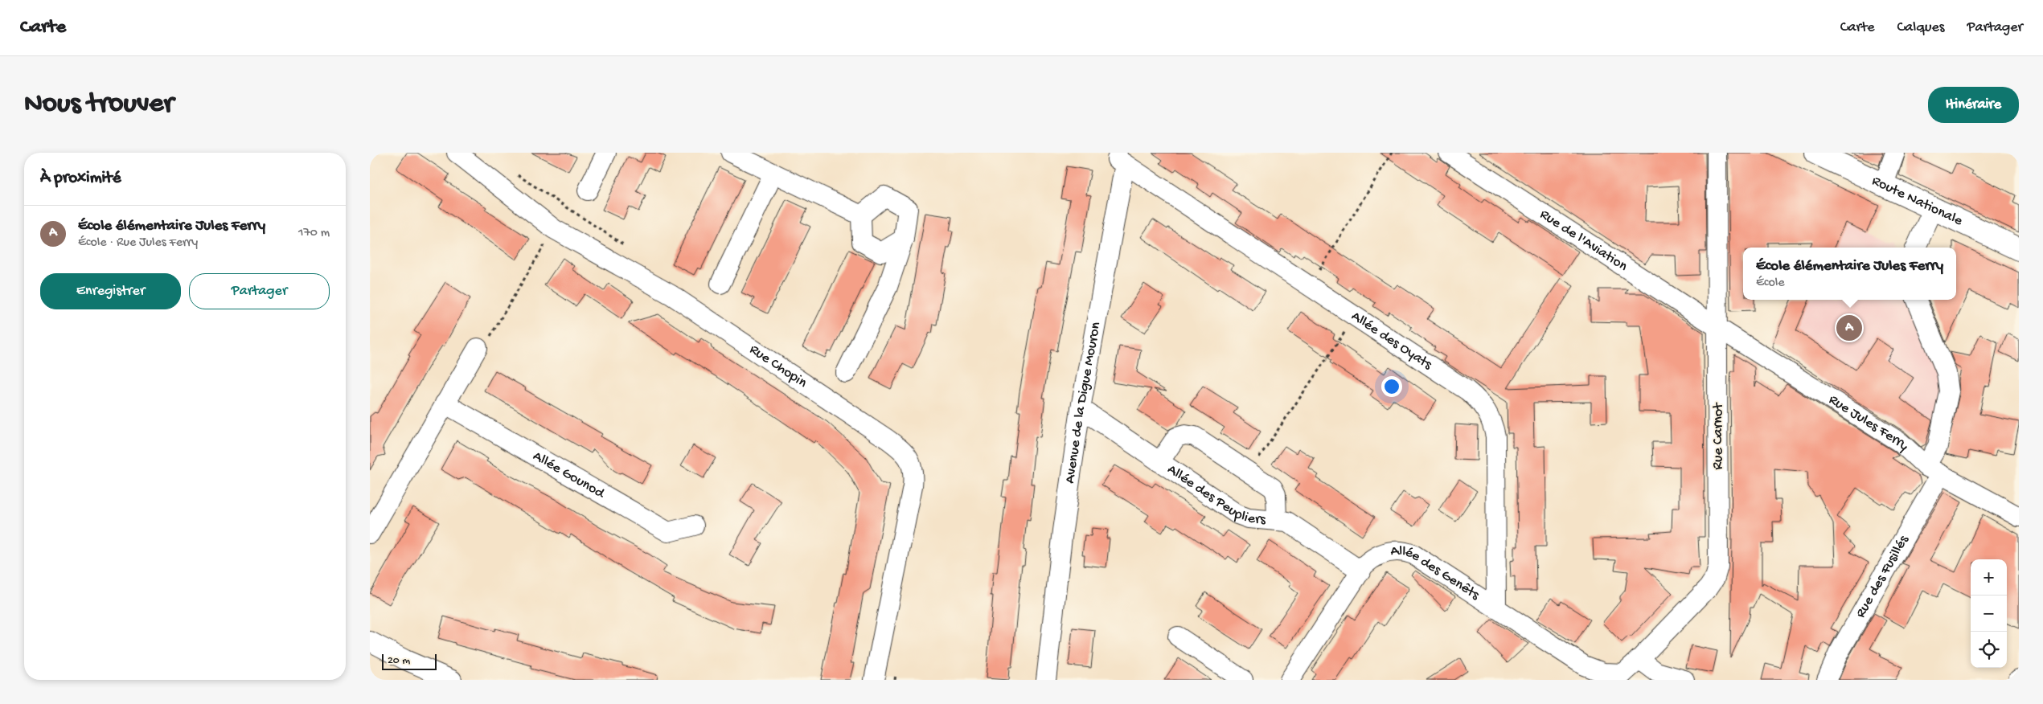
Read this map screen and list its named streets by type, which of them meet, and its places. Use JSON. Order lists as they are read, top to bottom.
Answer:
{
  "streets": {
    "main road": ["Route Nationale"],
    "street": [
      "Rue de l'Aviation",
      "Allée des Oyats",
      "Rue Chopin",
      "Avenue de la Digue Mouron",
      "Rue Jules Ferry",
      "Rue Carnot",
      "Allée Gounod",
      "Allée des Peupliers",
      "Allée des Genêts",
      "Rue des Fusillés"
    ]
  },
  "crossings": [
    ["Rue de l'Aviation", "Rue Jules Ferry"],
    ["Rue de l'Aviation", "Rue Carnot"],
    ["Allée des Oyats", "Avenue de la Digue Mouron"],
    ["Allée des Oyats", "Allée des Genêts"],
    ["Avenue de la Digue Mouron", "Allée des Peupliers"],
    ["Rue Jules Ferry", "Rue Carnot"],
    ["Rue Jules Ferry", "Rue des Fusillés"],
    ["Rue Carnot", "Allée des Genêts"],
    ["Allée des Peupliers", "Allée des Genêts"]
  ],
  "scale_bar": "20 m",
  "page": {
    "header": "Carte",
    "nav": ["Carte", "Calques", "Partager"],
    "buttons": [
      "Itinéraire",
      ["Enregistrer", "Partager"]
    ],
    "title": "Nous trouver",
    "heading": "À proximité",
    "list": [
      {
        "mark": "A",
        "name": "École élémentaire Jules Ferry",
        "note": "École · Rue Jules Ferry",
        "value": "170 m"
      }
    ],
    "popup": ["École élémentaire Jules Ferry", "École"],
    "pins": "A",
    "map_buttons": ["+", "−"],
    "scale": "20 m"
  }
}
